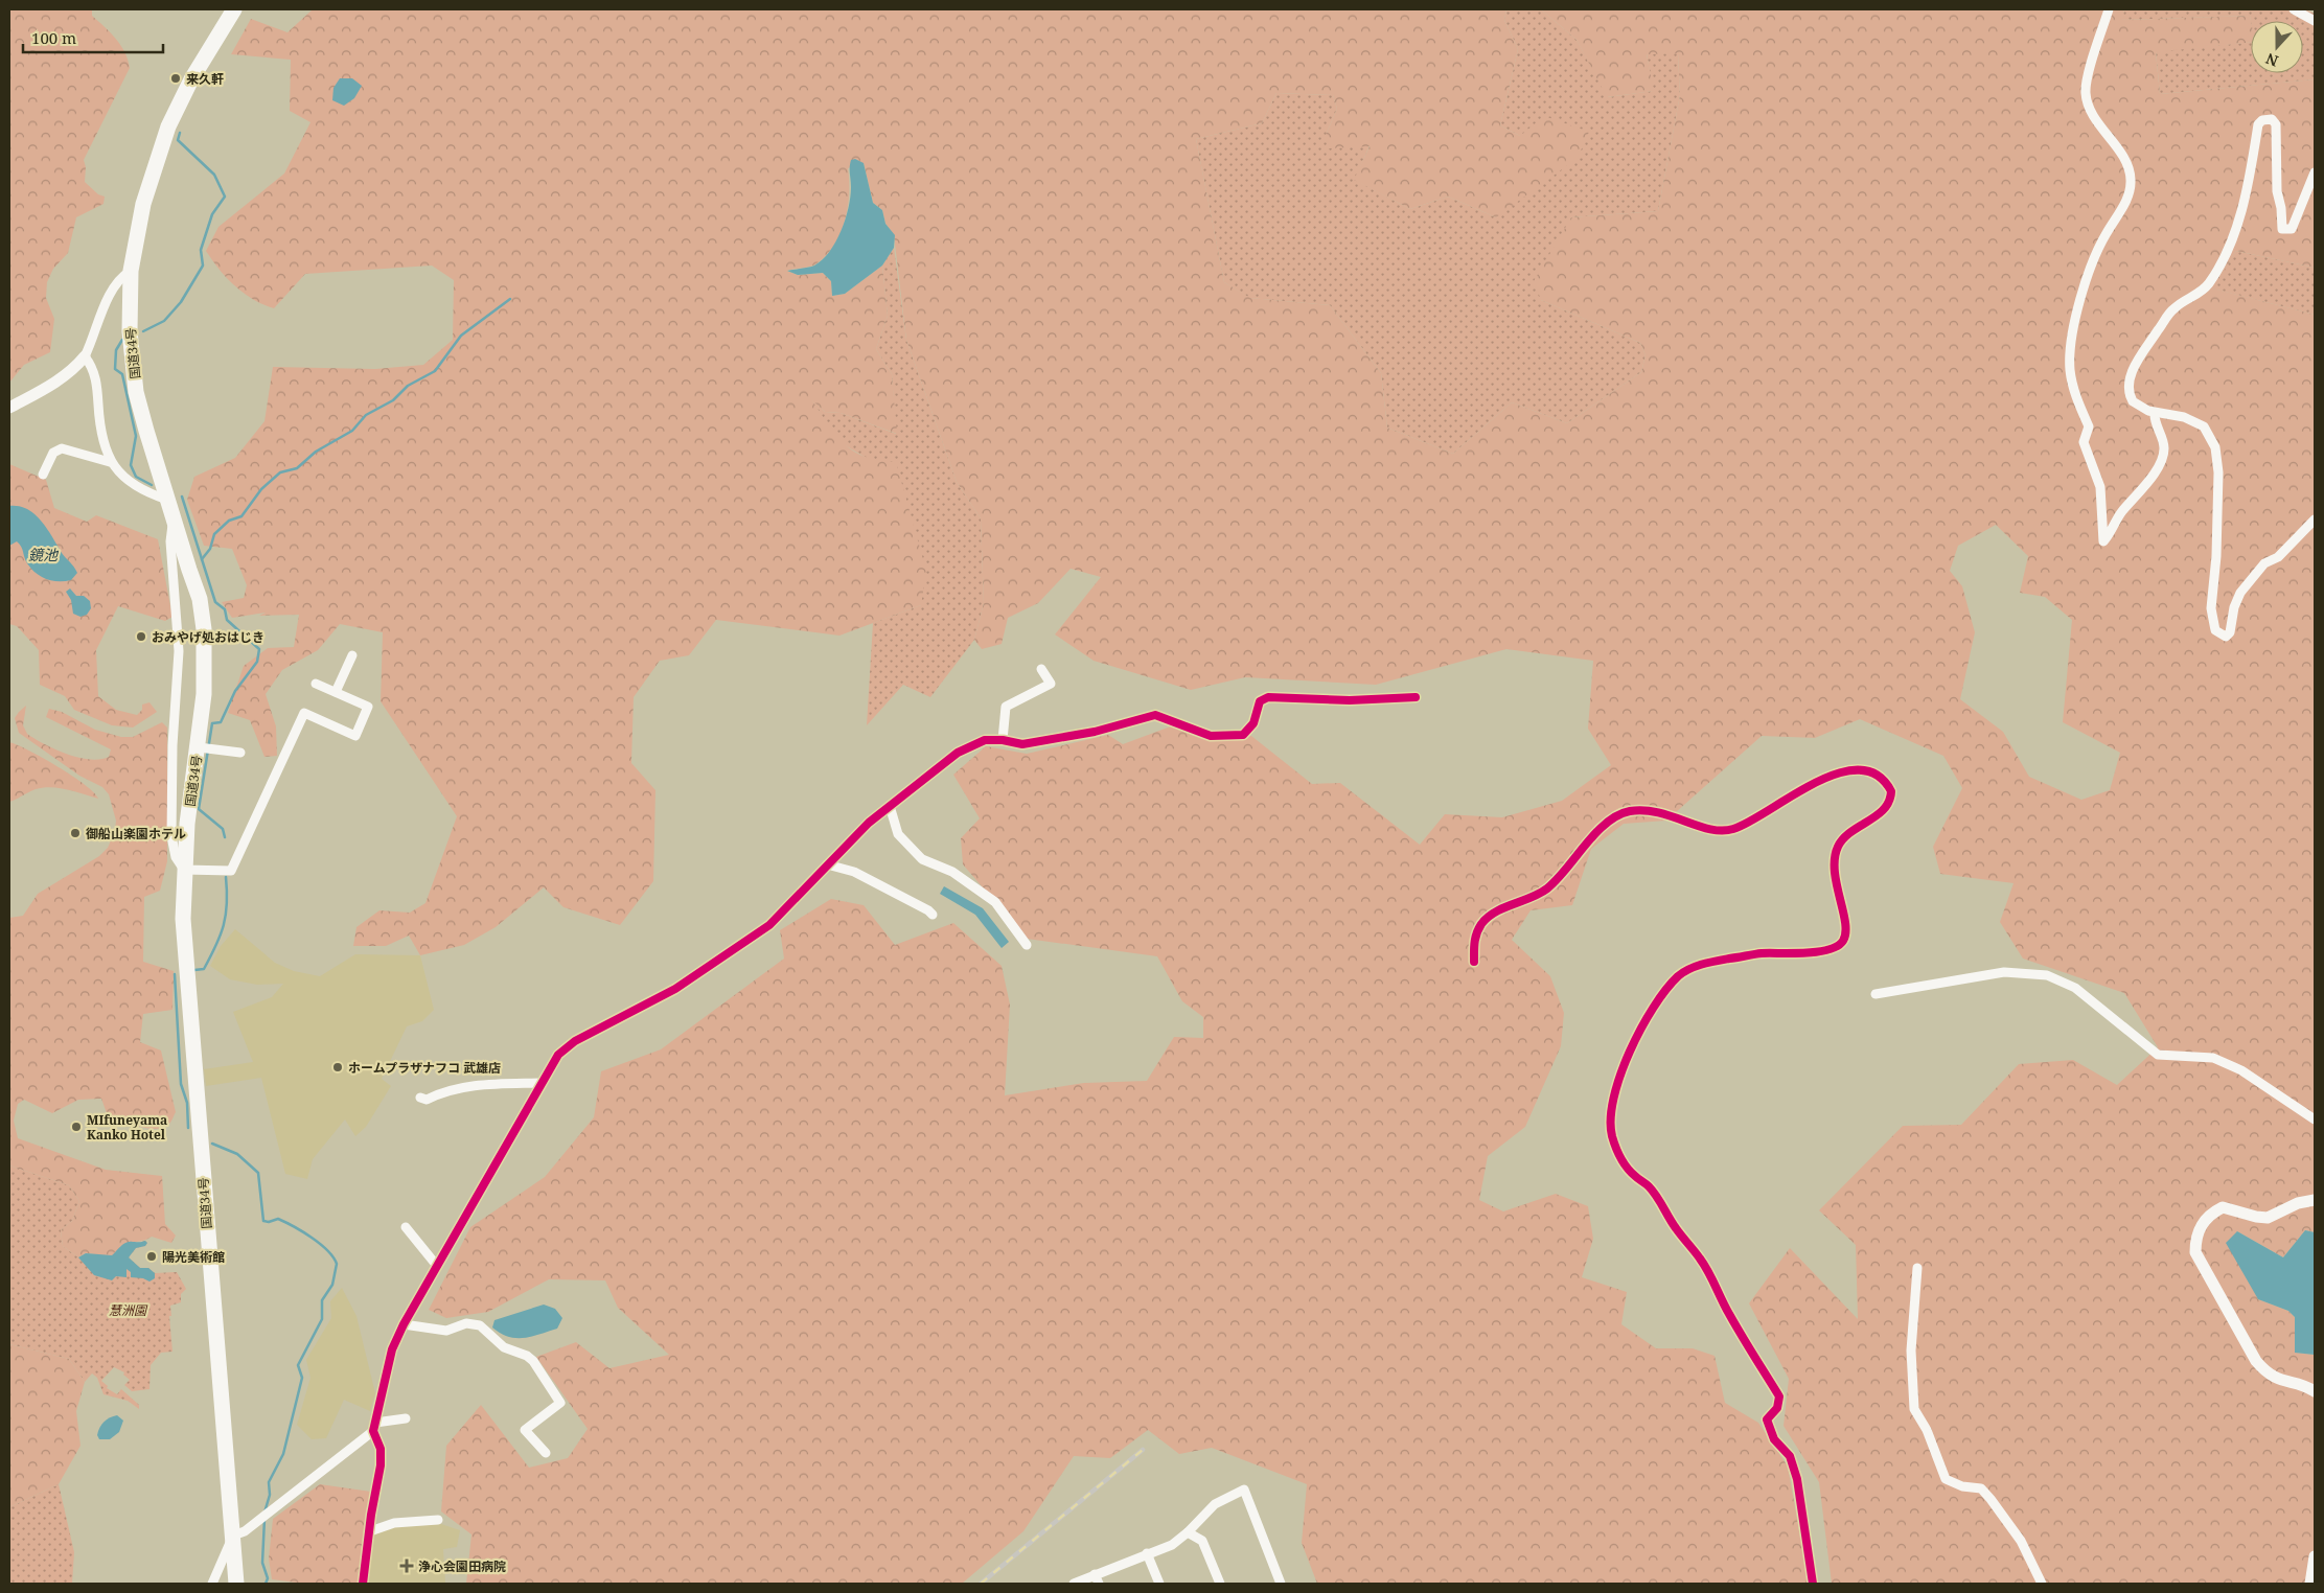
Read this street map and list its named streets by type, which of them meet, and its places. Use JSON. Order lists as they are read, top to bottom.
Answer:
{
  "streets": {
    "highway": ["国道34号"]
  },
  "water": ["鏡池"],
  "parks": ["慧洲園"],
  "places": {
    "other": [
      "来久軒",
      "おみやげ処おはじき",
      "御船山楽園ホテル",
      "ホームプラザナフコ 武雄店",
      "MIfuneyama Kanko Hotel",
      "陽光美術館"
    ],
    "health": ["浄心会園田病院"]
  },
  "scale_bar": "100 m",
  "north": "bottom"
}
